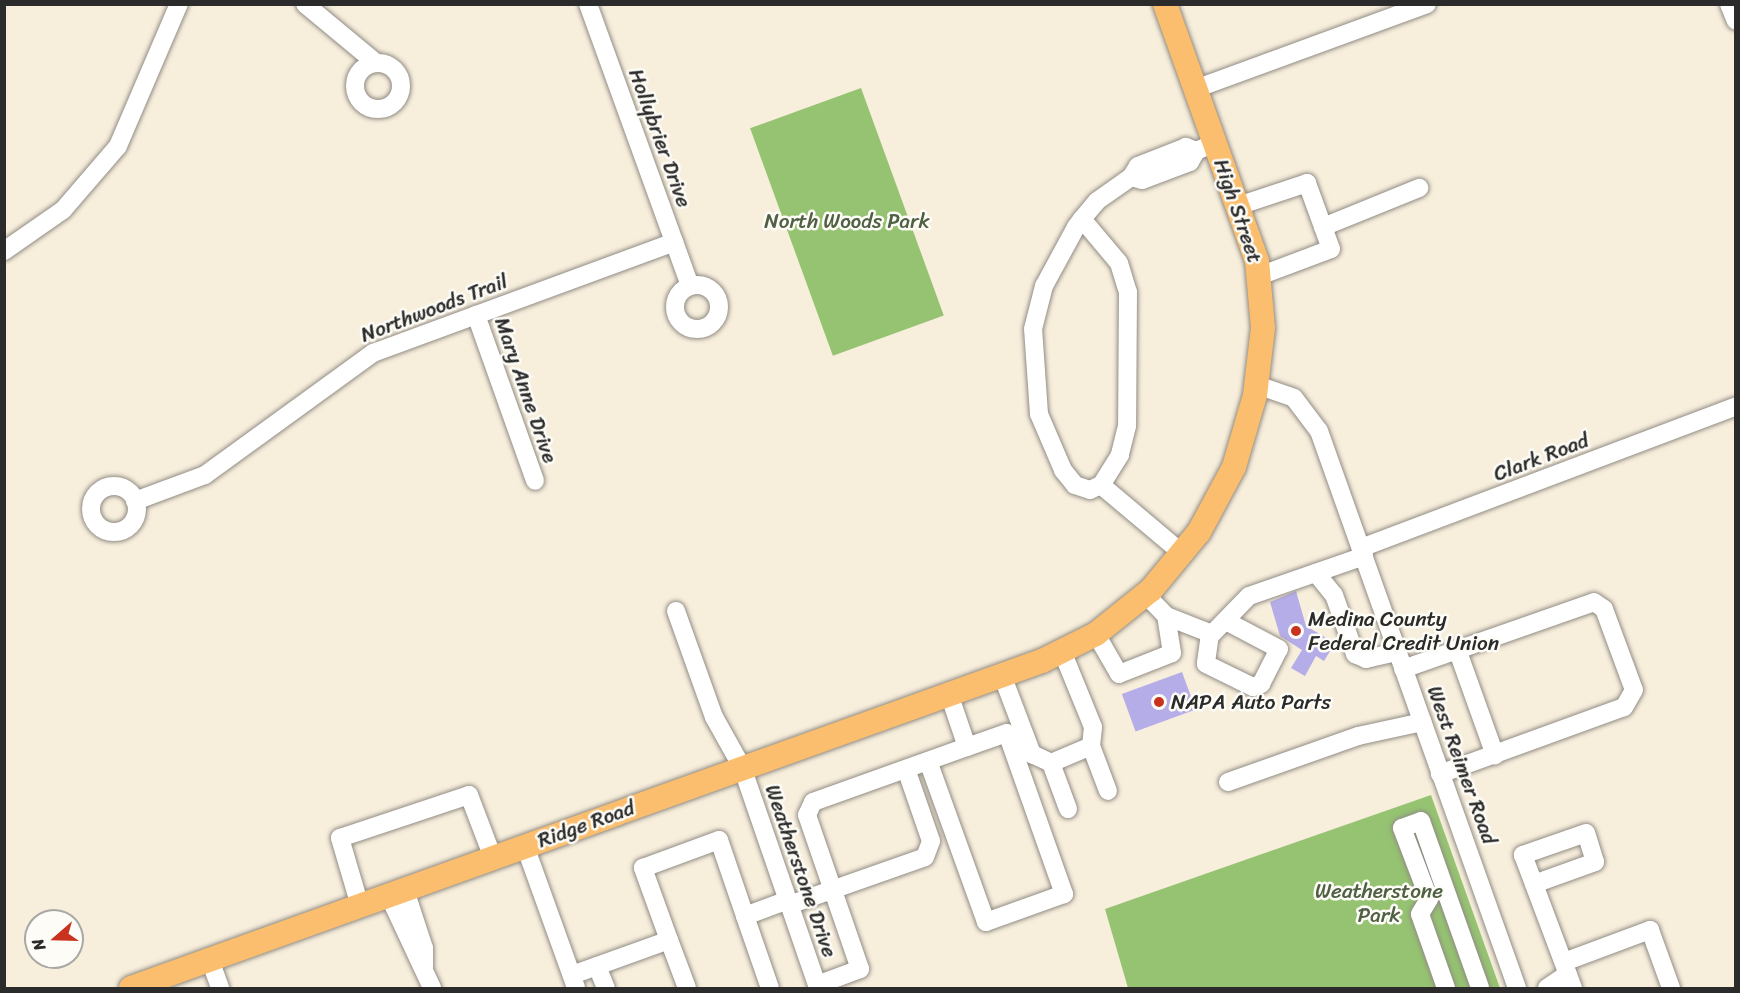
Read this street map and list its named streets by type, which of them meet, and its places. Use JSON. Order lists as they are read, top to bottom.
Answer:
{
  "streets": {
    "main road": ["High Street", "Ridge Road"],
    "street": [
      "Hollybrier Drive",
      "Northwoods Trail",
      "Mary Anne Drive",
      "Clark Road",
      "West Reimer Road",
      "Weatherstone Drive"
    ]
  },
  "crossings": [
    ["Hollybrier Drive", "Northwoods Trail"],
    ["High Street", "West Reimer Road"],
    ["High Street", "Ridge Road"],
    ["Northwoods Trail", "Mary Anne Drive"],
    ["Clark Road", "West Reimer Road"],
    ["Ridge Road", "Weatherstone Drive"]
  ],
  "parks": ["North Woods Park", "Weatherstone Park"],
  "places": ["Medina County Federal Credit Union", "NAPA Auto Parts"],
  "north": "left"
}
